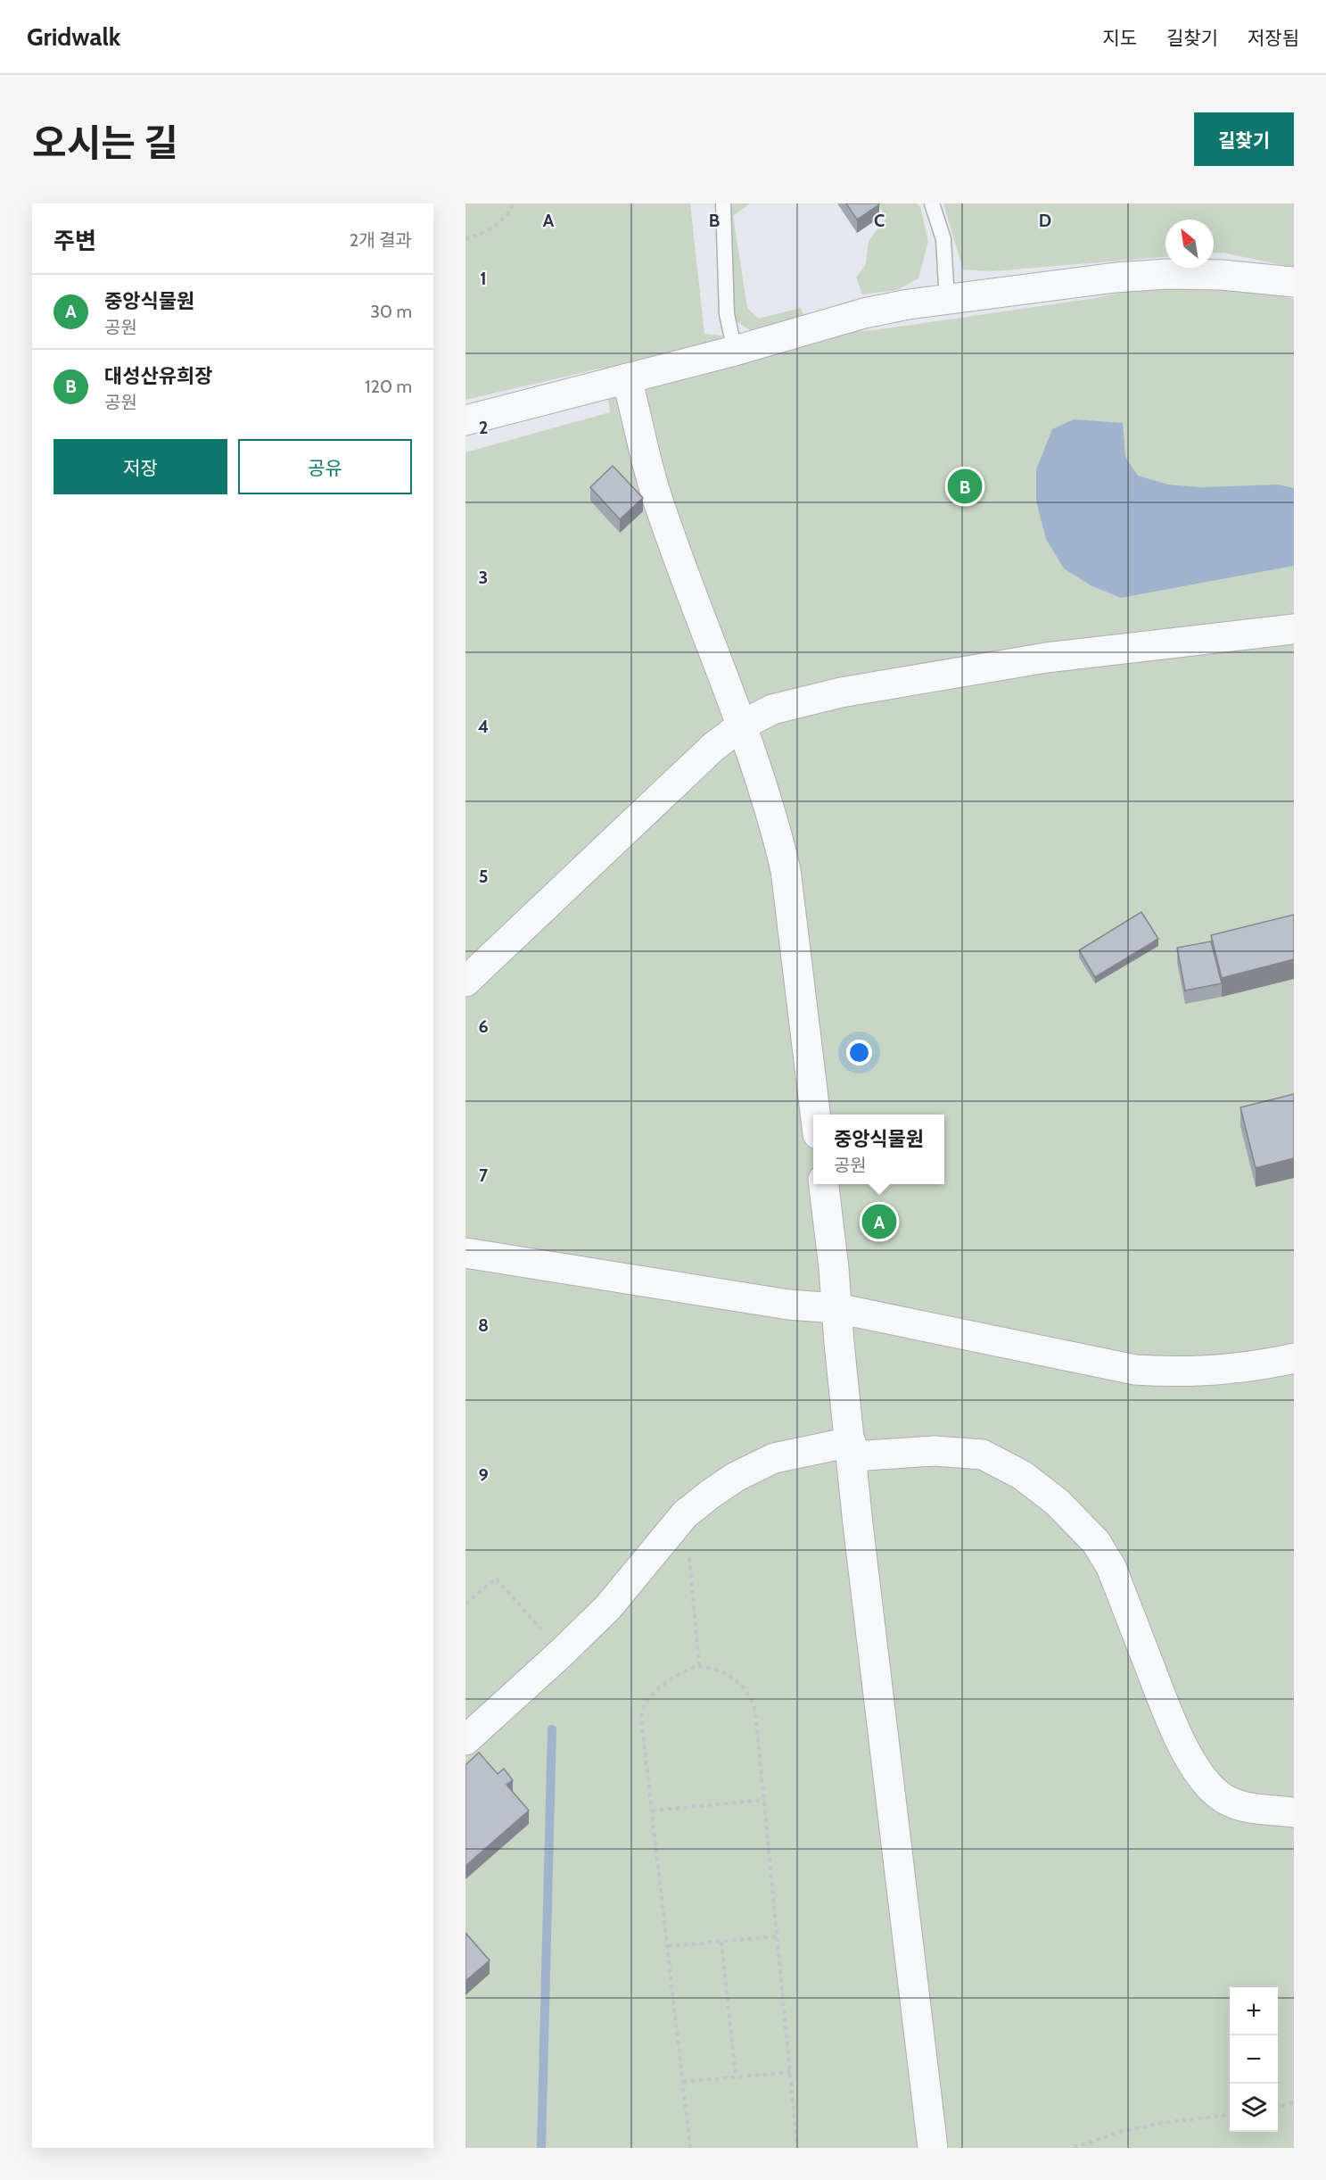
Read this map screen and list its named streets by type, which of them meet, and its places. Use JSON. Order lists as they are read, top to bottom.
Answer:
{
  "north": "top left",
  "page": {
    "header": "Gridwalk",
    "nav": ["지도", "길찾기", "저장됨"],
    "title": "오시는 길",
    "buttons": [
      "길찾기",
      ["저장", "공유"]
    ],
    "heading": ["주변", "2개 결과"],
    "list": [
      {
        "mark": "A",
        "name": "중앙식물원",
        "note": "공원",
        "value": "30 m"
      },
      {
        "mark": "B",
        "name": "대성산유희장",
        "note": "공원",
        "value": "120 m"
      }
    ],
    "pins": ["B", "A"],
    "popup": ["중앙식물원", "공원"],
    "map_buttons": ["+", "−"]
  },
  "grid": {
    "columns": [
      "A",
      "B",
      "C",
      "D"
    ],
    "rows": [
      "1",
      "2",
      "3",
      "4",
      "5",
      "6",
      "7",
      "8",
      "9"
    ]
  }
}
